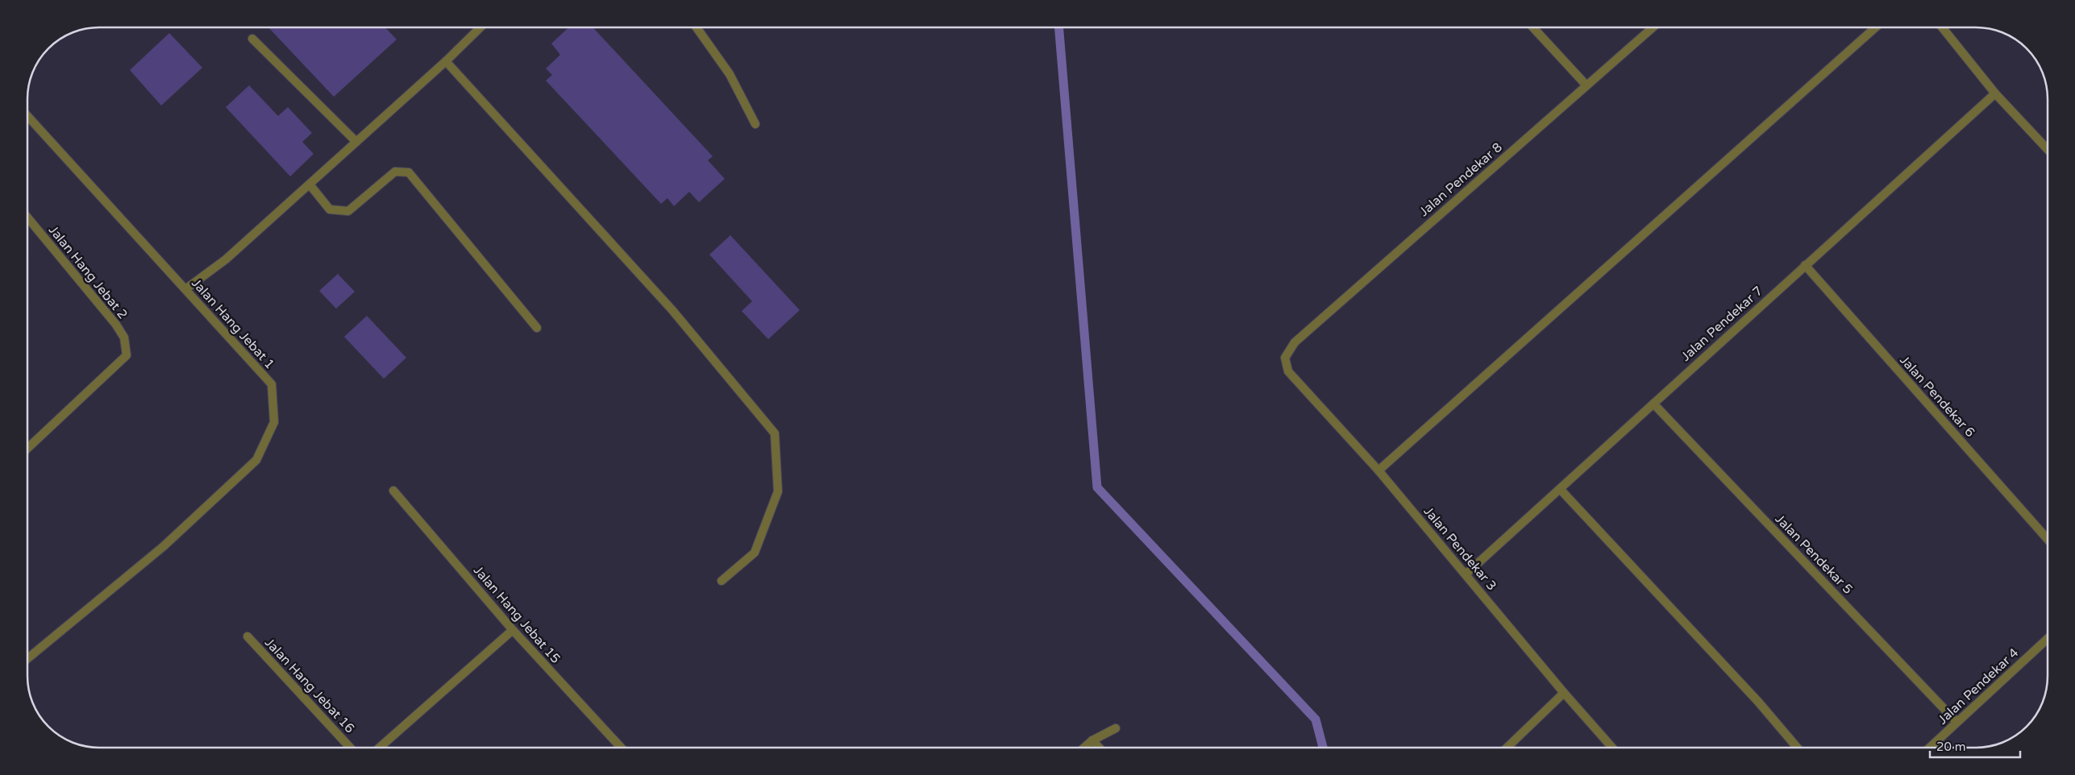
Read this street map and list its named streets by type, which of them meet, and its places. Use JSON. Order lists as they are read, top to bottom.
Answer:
{
  "streets": {
    "street": [
      "Jalan Pendekar 8",
      "Jalan Hang Jebat 2",
      "Jalan Hang Jebat 1",
      "Jalan Pendekar 7",
      "Jalan Pendekar 6",
      "Jalan Pendekar 3",
      "Jalan Pendekar 5",
      "Jalan Hang Jebat 15",
      "Jalan Hang Jebat 16",
      "Jalan Pendekar 4"
    ]
  },
  "crossings": [
    ["Jalan Pendekar 8", "Jalan Pendekar 3"],
    ["Jalan Pendekar 7", "Jalan Pendekar 6"],
    ["Jalan Pendekar 7", "Jalan Pendekar 3"],
    ["Jalan Pendekar 7", "Jalan Pendekar 5"],
    ["Jalan Pendekar 5", "Jalan Pendekar 4"]
  ],
  "scale_bar": "20 m"
}
